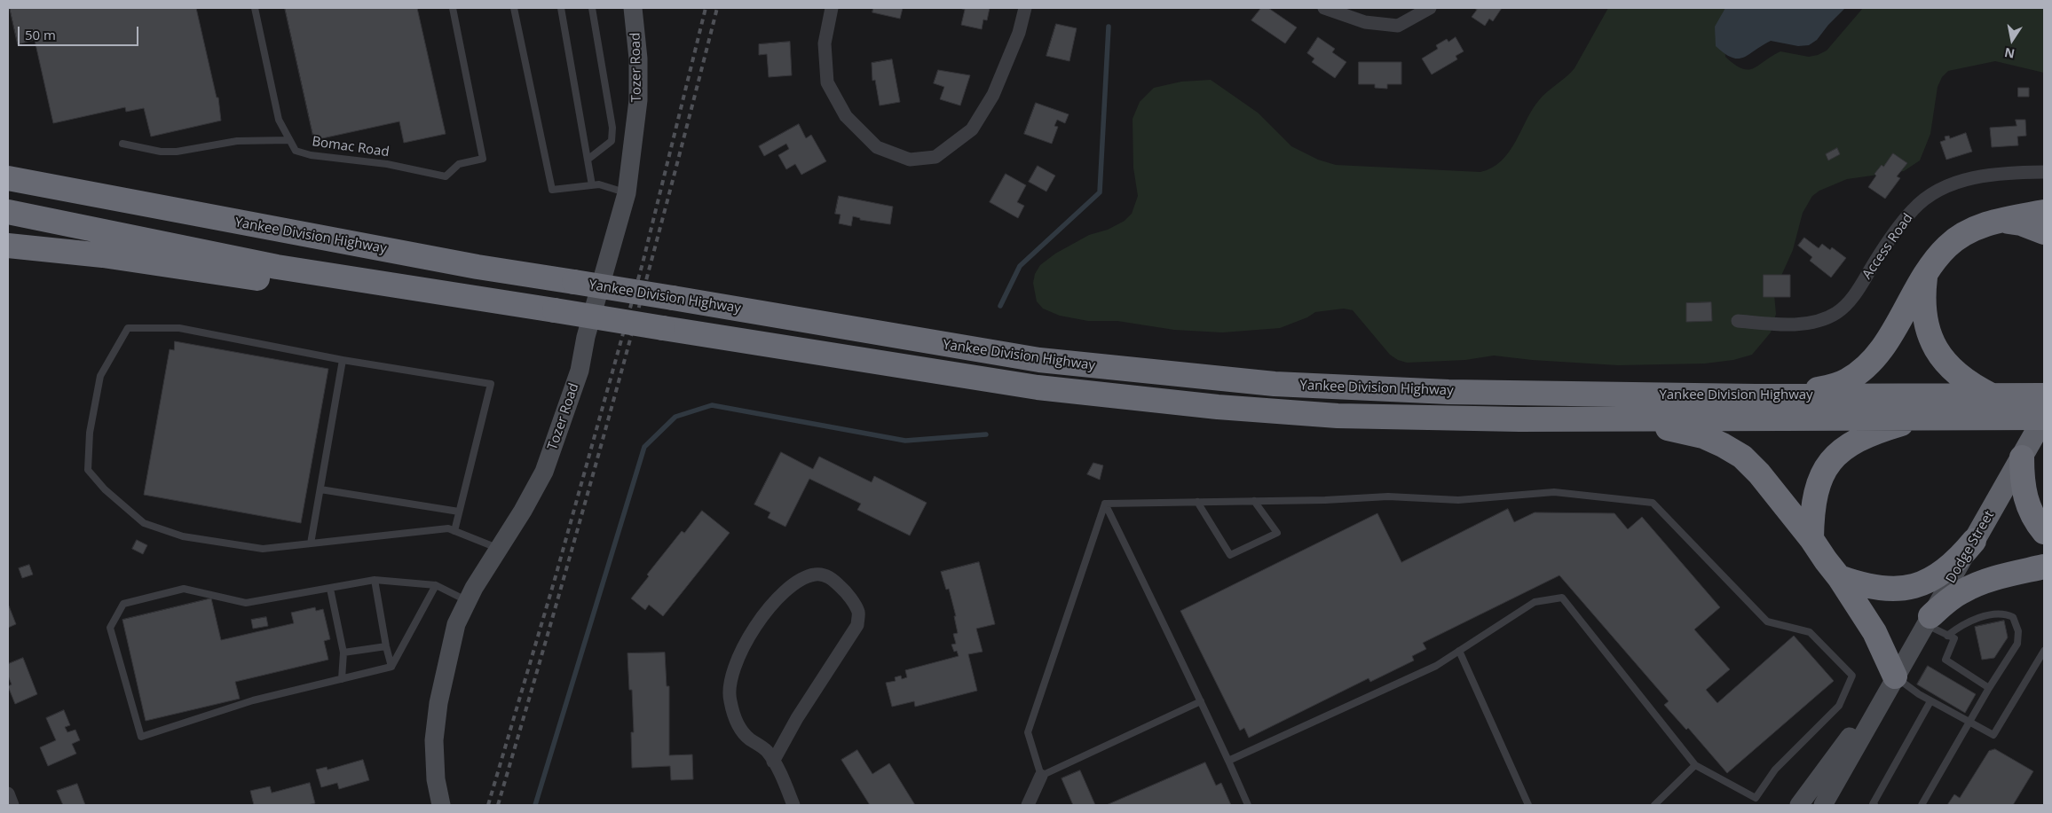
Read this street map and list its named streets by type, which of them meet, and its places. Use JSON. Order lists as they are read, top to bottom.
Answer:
{
  "streets": {
    "highway": ["Yankee Division Highway", "Dodge Street"],
    "main road": ["Tozer Road"],
    "street": ["Access Road"],
    "lane": ["Bomac Road"]
  },
  "crossings": [
    ["Yankee Division Highway", "Dodge Street"]
  ],
  "scale_bar": "50 m",
  "north": "bottom"
}
